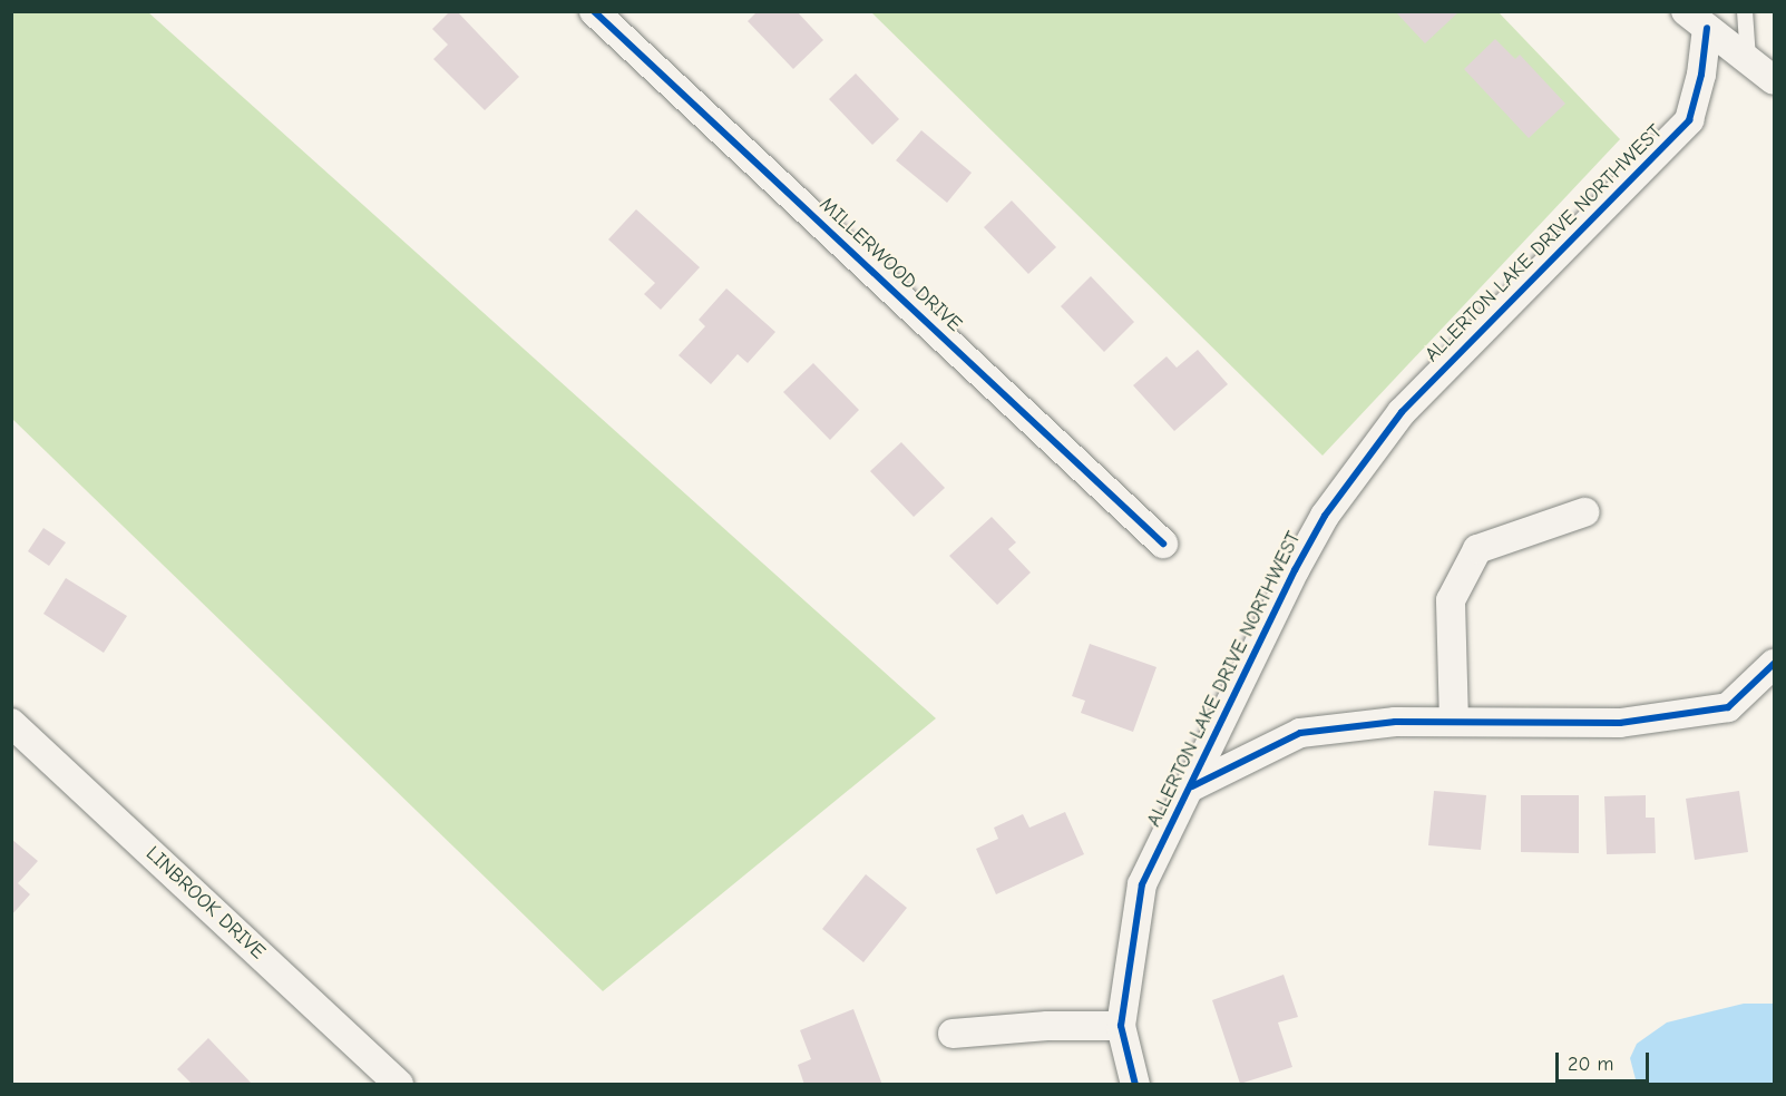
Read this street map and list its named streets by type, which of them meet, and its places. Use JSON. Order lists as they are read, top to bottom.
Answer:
{
  "streets": {
    "street": ["ALLERTON LAKE DRIVE NORTHWEST", "MILLERWOOD DRIVE", "LINBROOK DRIVE"]
  },
  "scale_bar": "20 m"
}
